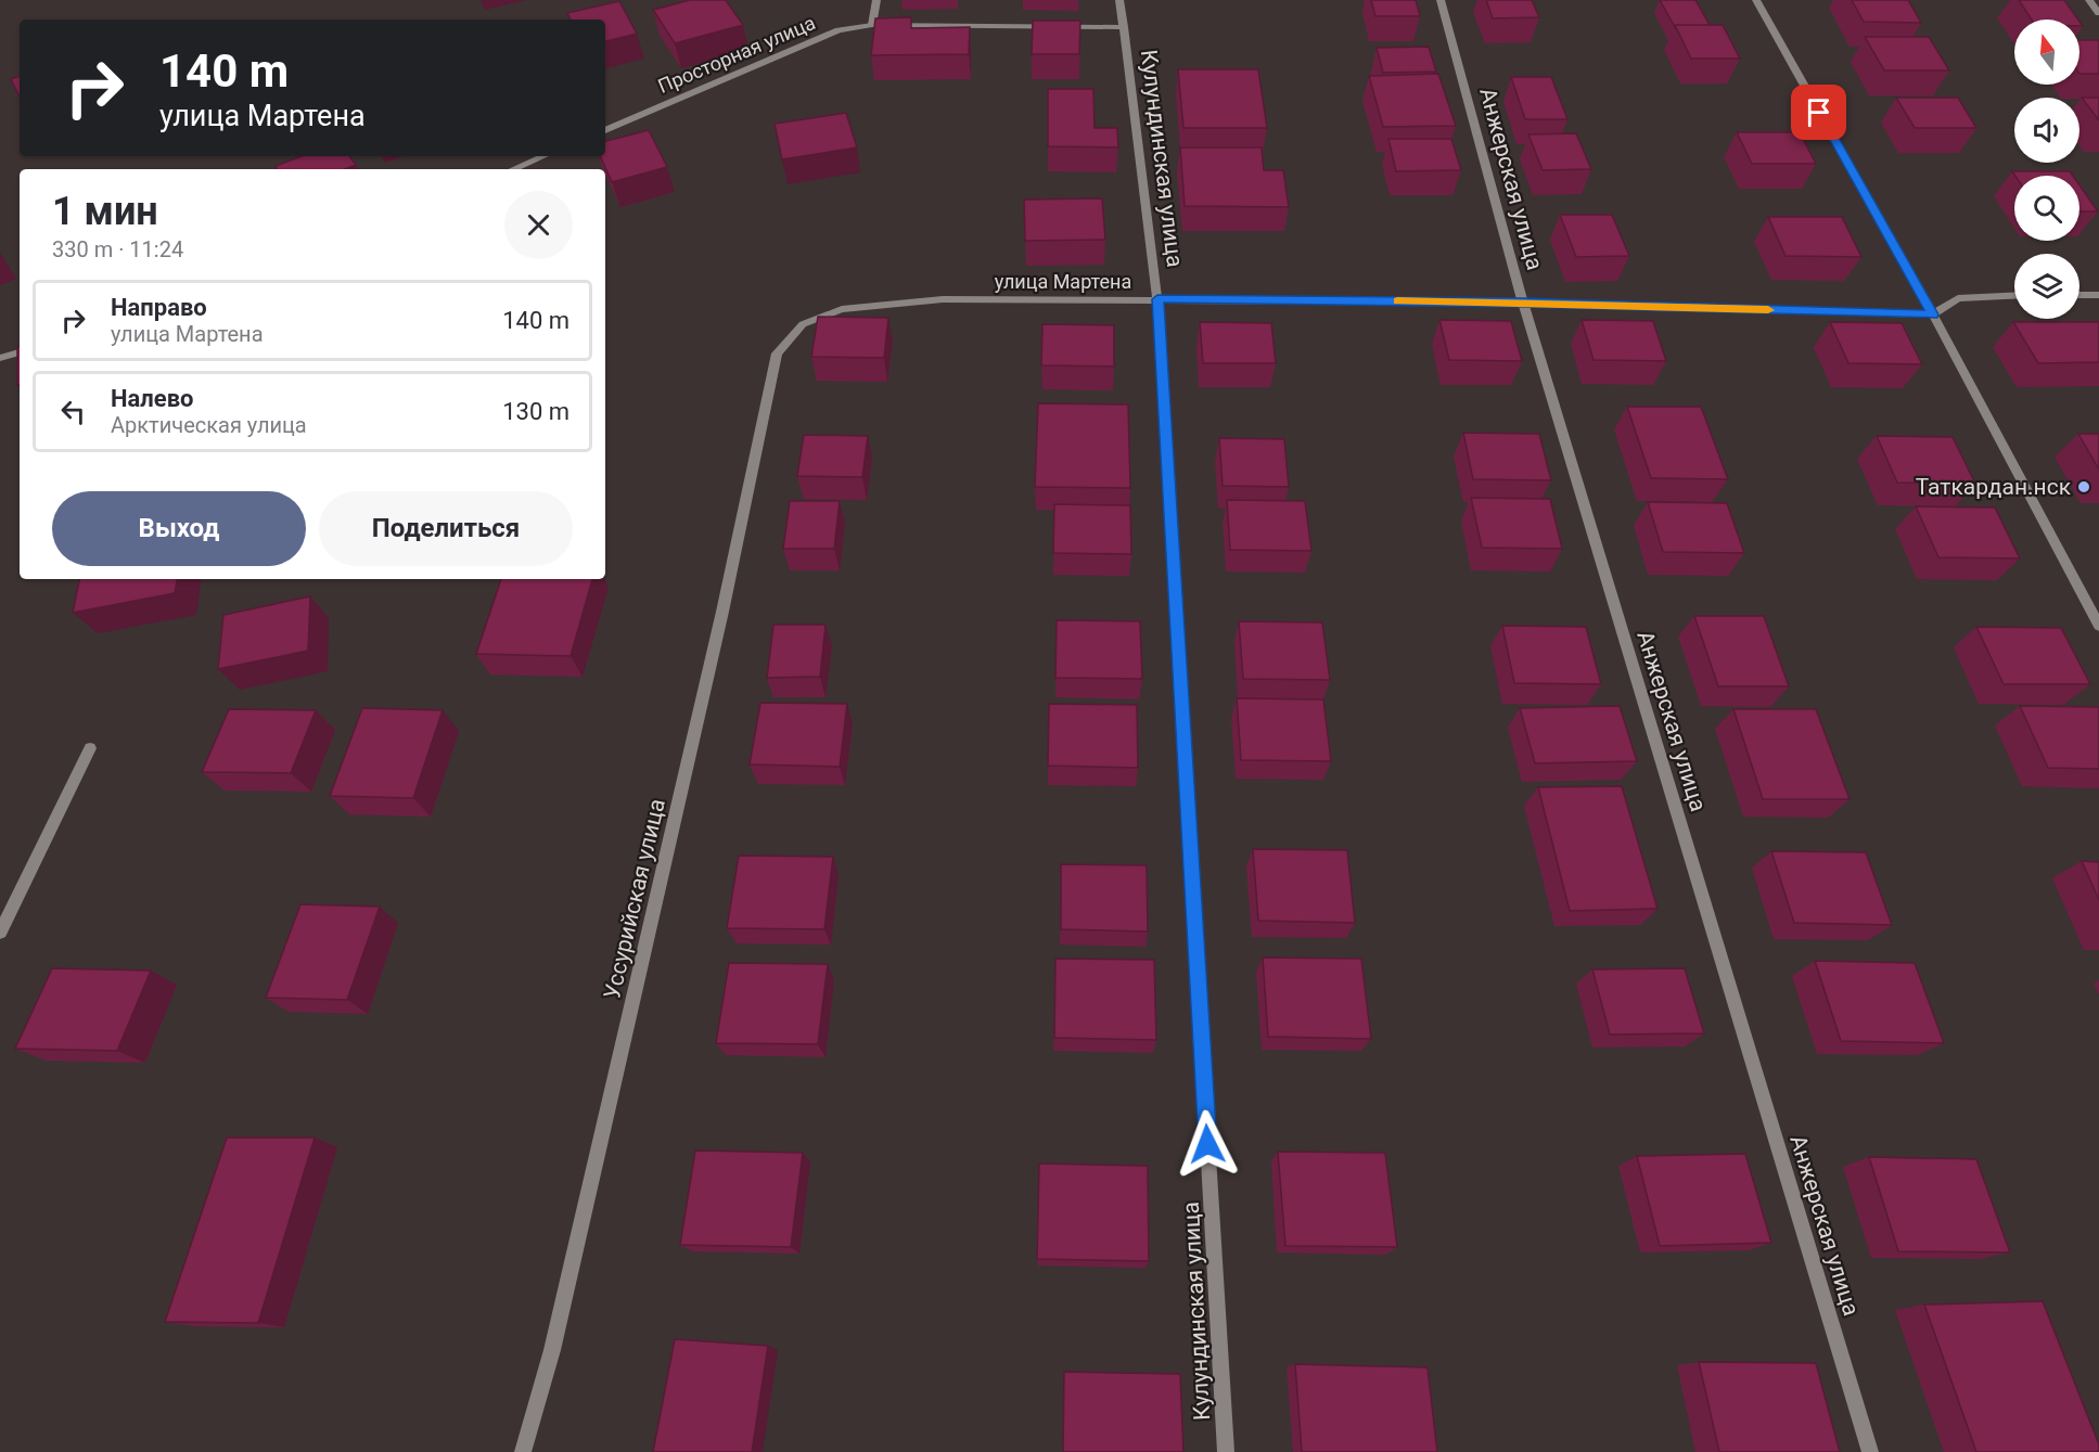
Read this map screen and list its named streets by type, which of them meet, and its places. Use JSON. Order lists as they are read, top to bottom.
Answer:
{
  "streets": {
    "street": [
      "Просторная улица",
      "Кулундинская улица",
      "Анжерская улица",
      "улица Мартена",
      "Уссурийская улица"
    ]
  },
  "crossings": [
    ["Просторная улица", "Кулундинская улица"],
    ["Кулундинская улица", "улица Мартена"],
    ["Анжерская улица", "улица Мартена"],
    ["улица Мартена", "Уссурийская улица"]
  ],
  "places": ["Таткардан.нск"],
  "north": "top",
  "page": {
    "turn": ["140 m", "улица Мартена"],
    "heading": ["1 мин", "330 m · 11:24"],
    "list": [
      {
        "name": "Направо",
        "note": "улица Мартена",
        "value": "140 m"
      },
      {
        "name": "Налево",
        "note": "Арктическая улица",
        "value": "130 m"
      }
    ],
    "buttons": ["Выход", "Поделиться"]
  }
}
